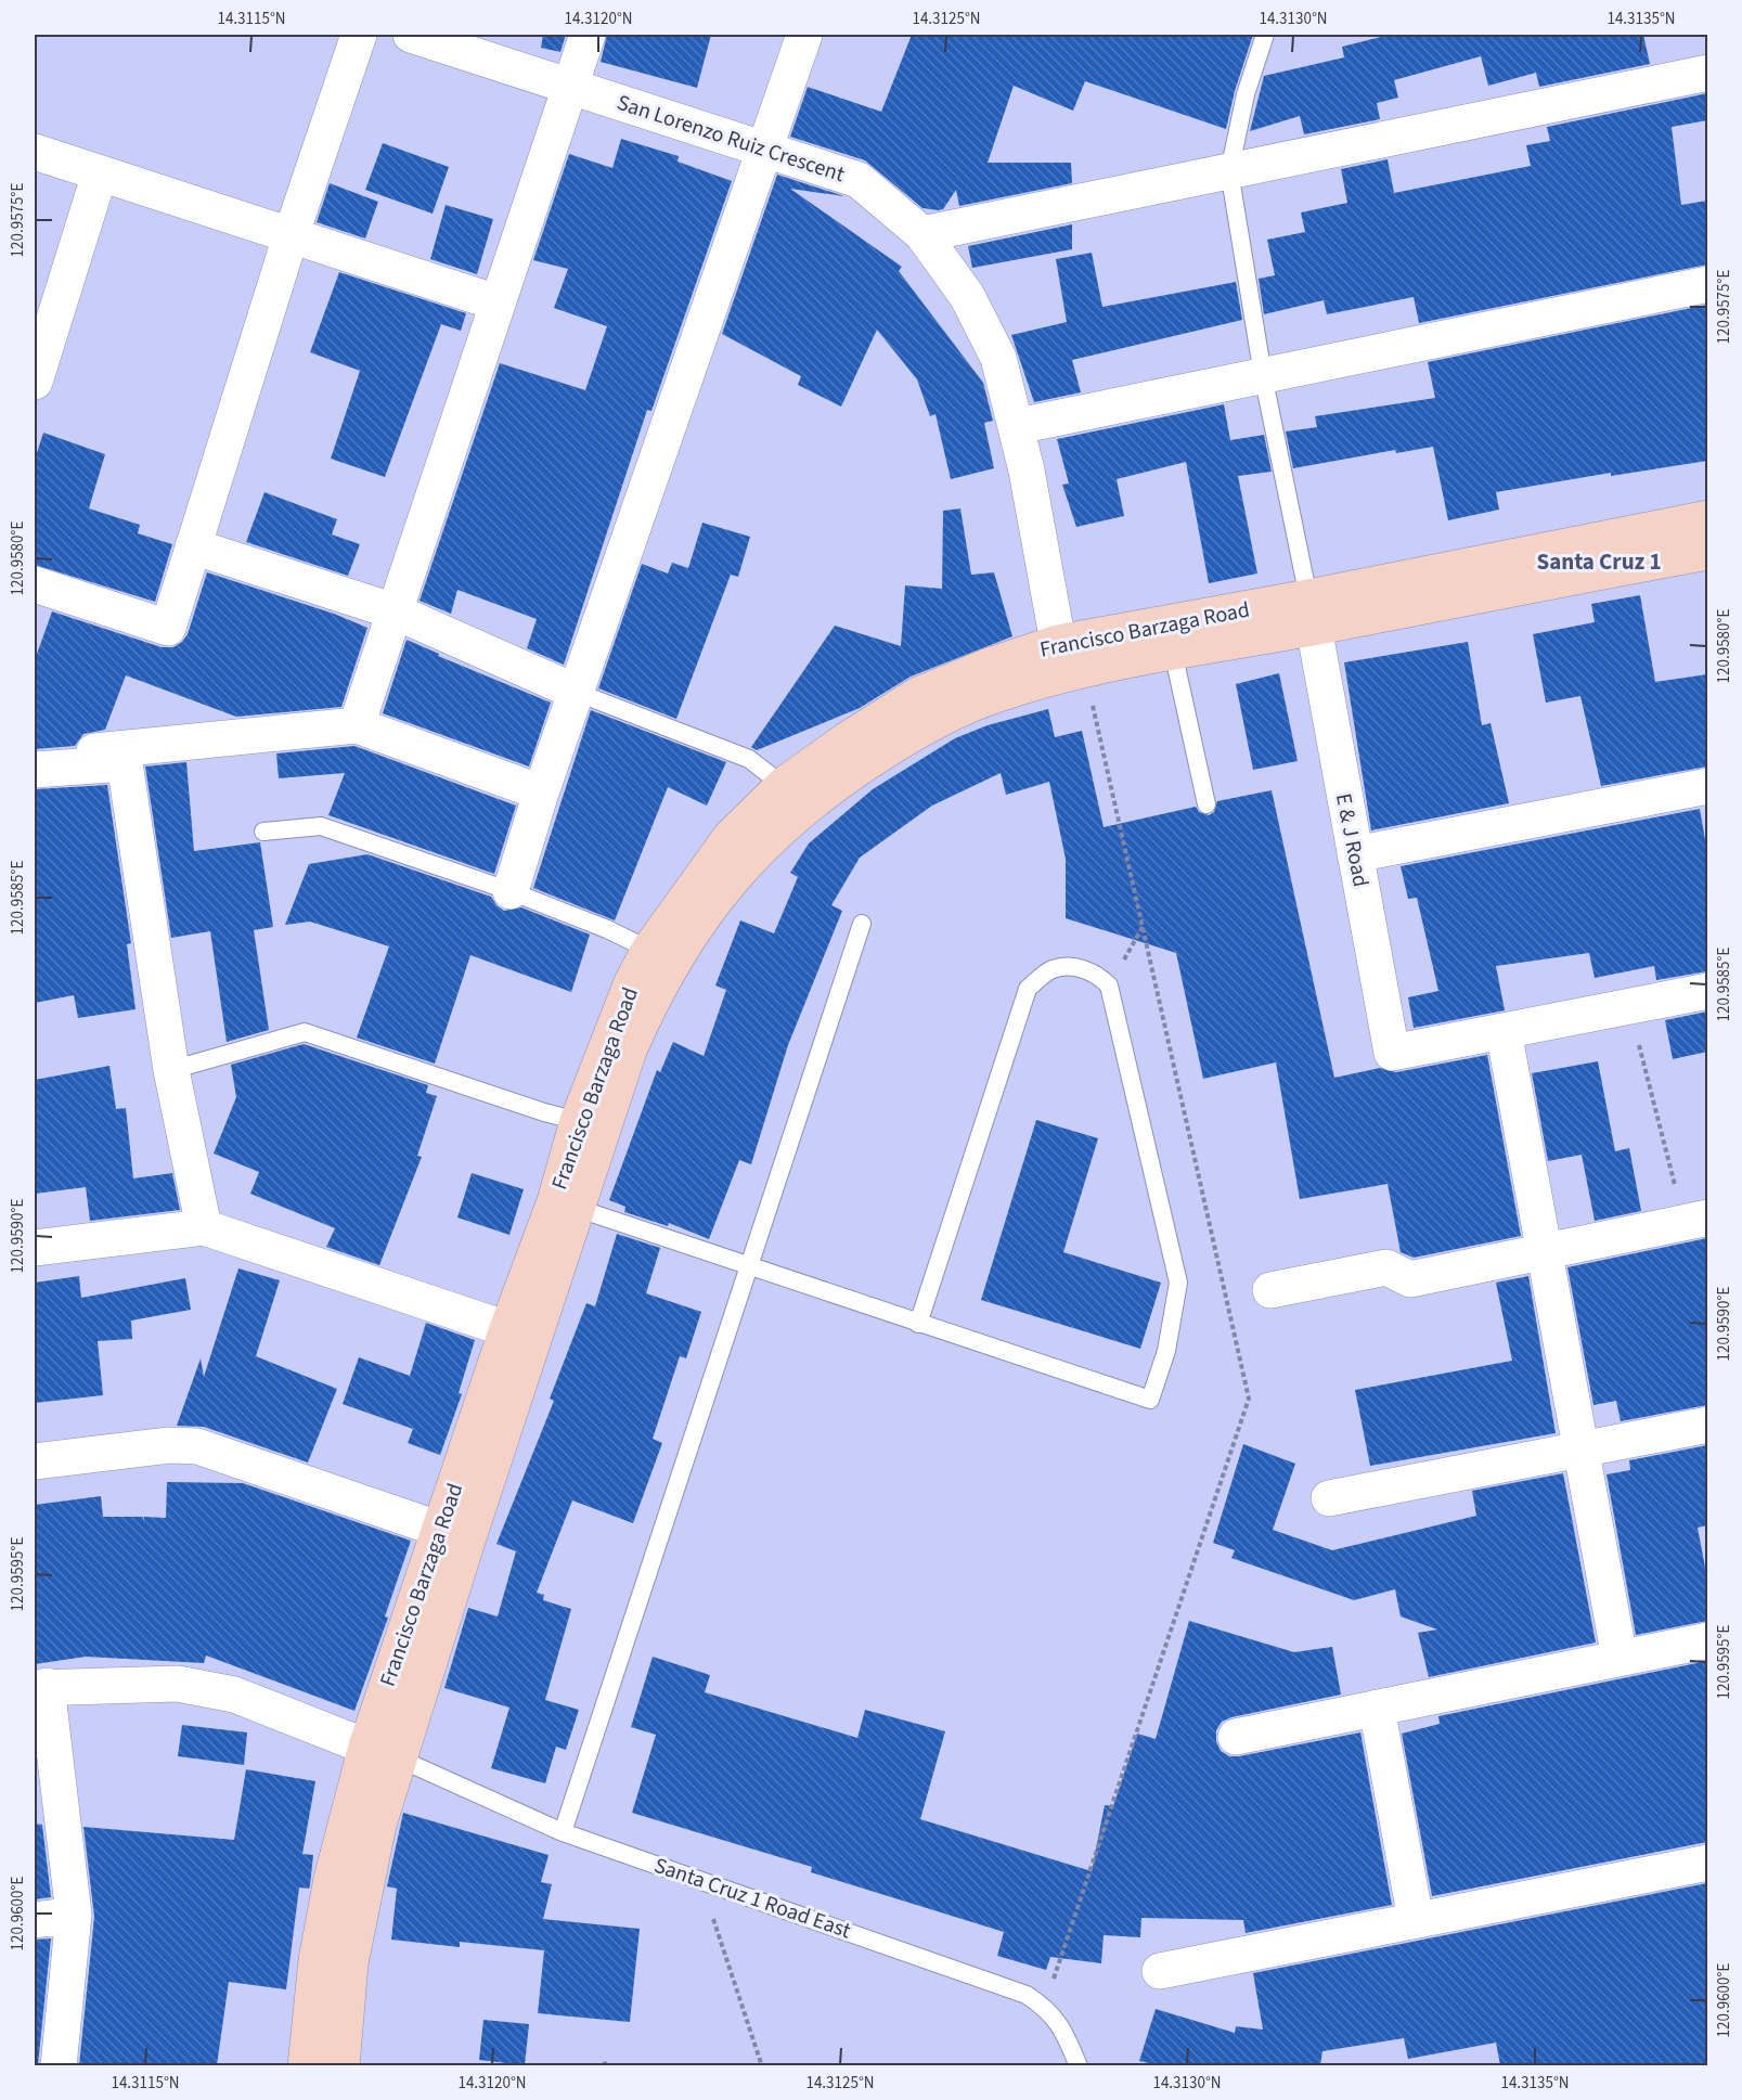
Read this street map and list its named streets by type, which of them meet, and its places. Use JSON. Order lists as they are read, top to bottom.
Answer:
{
  "streets": {
    "street": ["San Lorenzo Ruiz Crescent", "Francisco Barzaga Road", "E & J Road"],
    "lane": ["Santa Cruz 1 Road East"]
  },
  "crossings": [
    ["San Lorenzo Ruiz Crescent", "Francisco Barzaga Road"],
    ["Francisco Barzaga Road", "E & J Road"],
    ["Francisco Barzaga Road", "Santa Cruz 1 Road East"]
  ],
  "districts": ["Santa Cruz 1"],
  "coordinates": [
    "14.3115°N",
    "14.3120°N",
    "14.3125°N",
    "14.3130°N",
    "14.3135°N",
    "120.9575°E",
    "120.9580°E",
    "120.9585°E",
    "120.9590°E",
    "120.9595°E",
    "120.9600°E"
  ]
}
